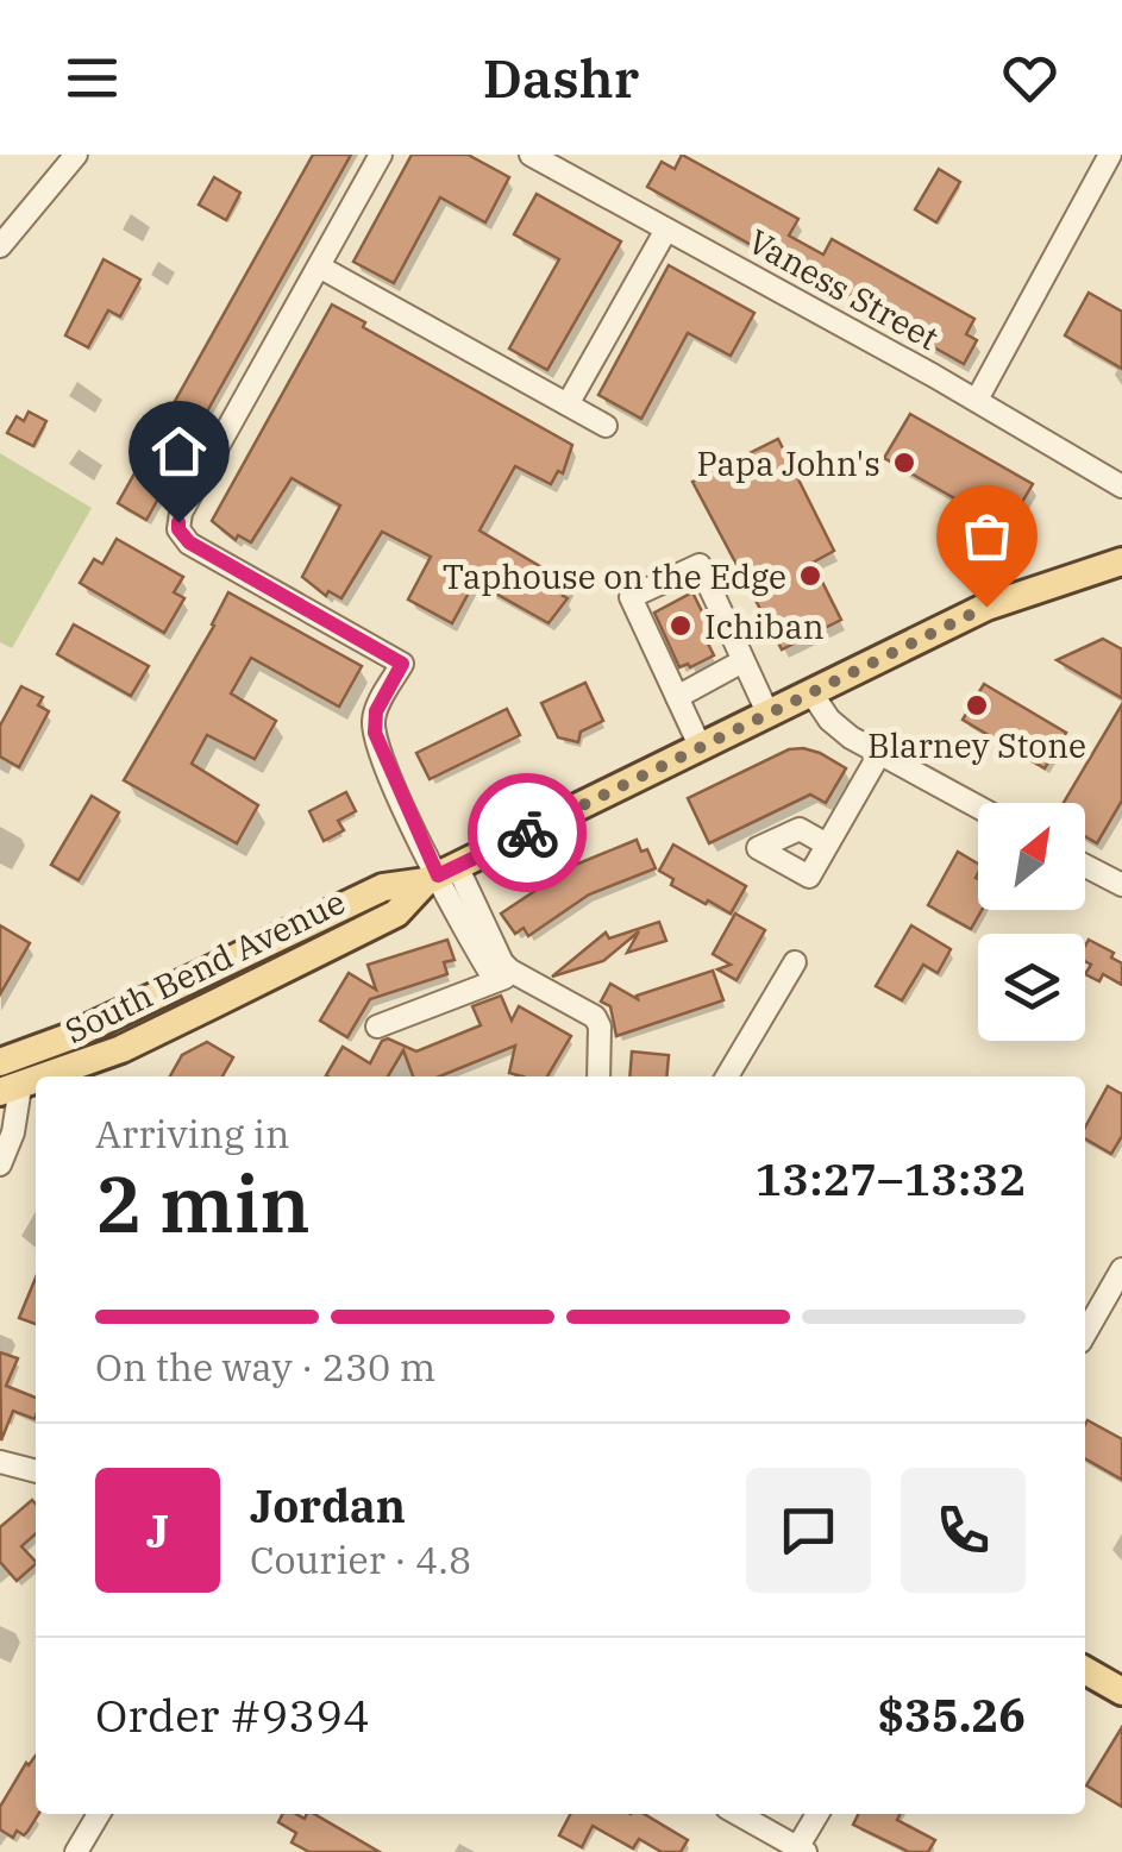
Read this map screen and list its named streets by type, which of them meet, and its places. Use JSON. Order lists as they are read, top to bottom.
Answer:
{
  "streets": {
    "main road": ["South Bend Avenue"],
    "street": ["Vaness Street"]
  },
  "places": [
    "Papa John's",
    "Taphouse on the Edge",
    "Ichiban",
    "Blarney Stone"
  ],
  "north": "top right",
  "page": {
    "header": "Dashr",
    "heading": ["2 min", "Arriving in", "13:27–13:32"],
    "panel": [
      "Jordan",
      "Courier · 4.8",
      "Order #9394",
      "$35.26"
    ],
    "bar": "On the way · 230 m",
    "round": "J"
  }
}
